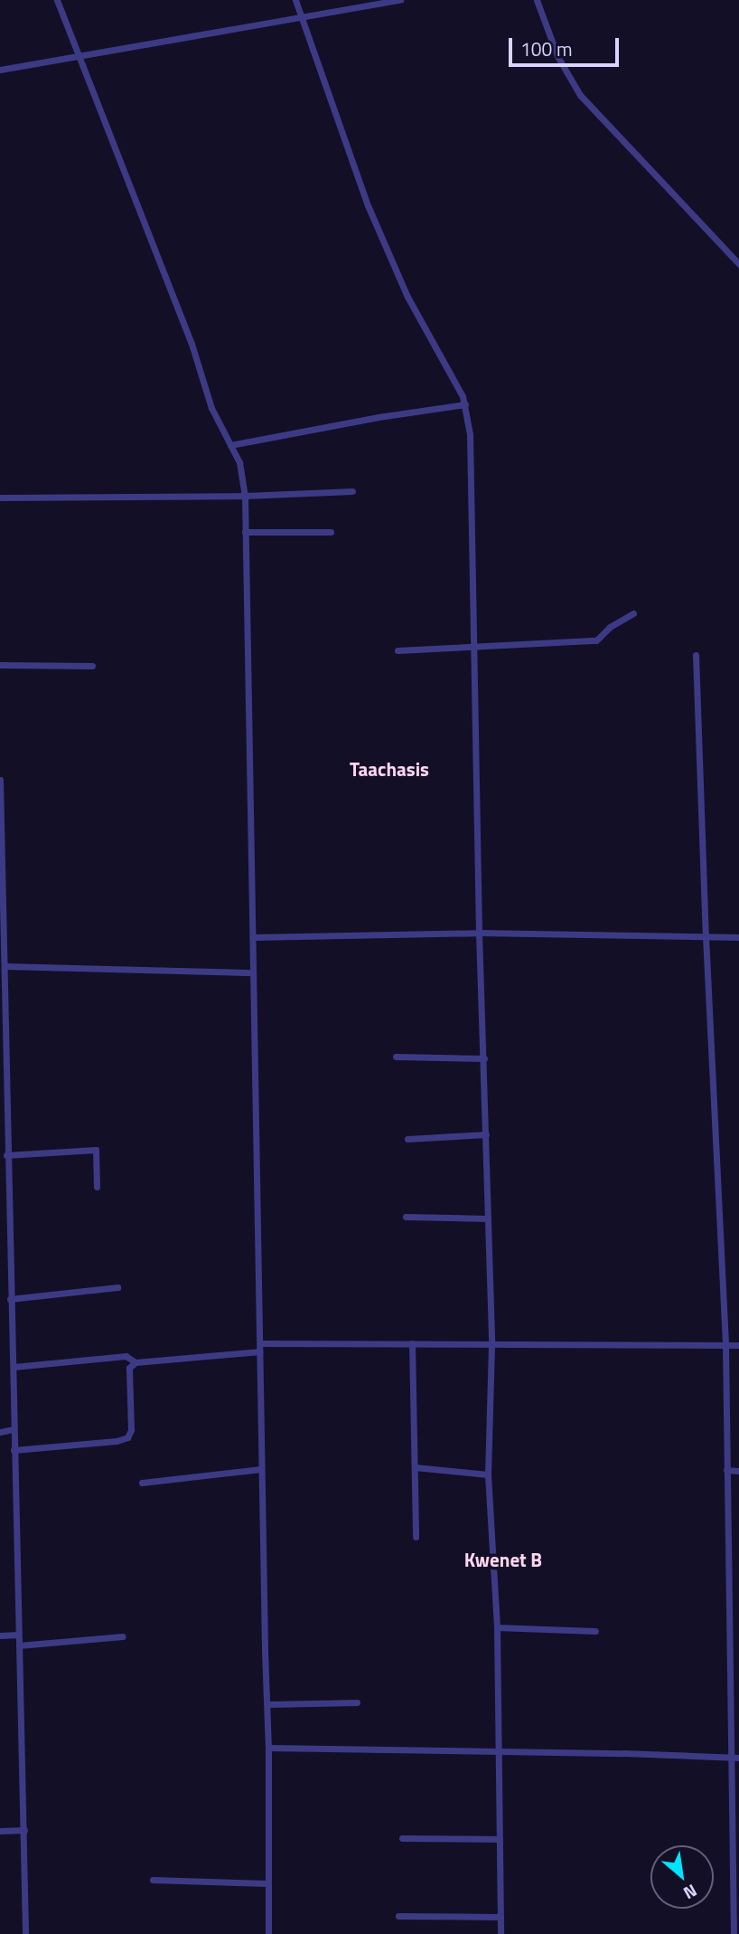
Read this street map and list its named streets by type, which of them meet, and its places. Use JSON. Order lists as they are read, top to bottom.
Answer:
{
  "districts": ["Taachasis", "Kwenet B"],
  "scale_bar": "100 m",
  "north": "bottom right"
}
